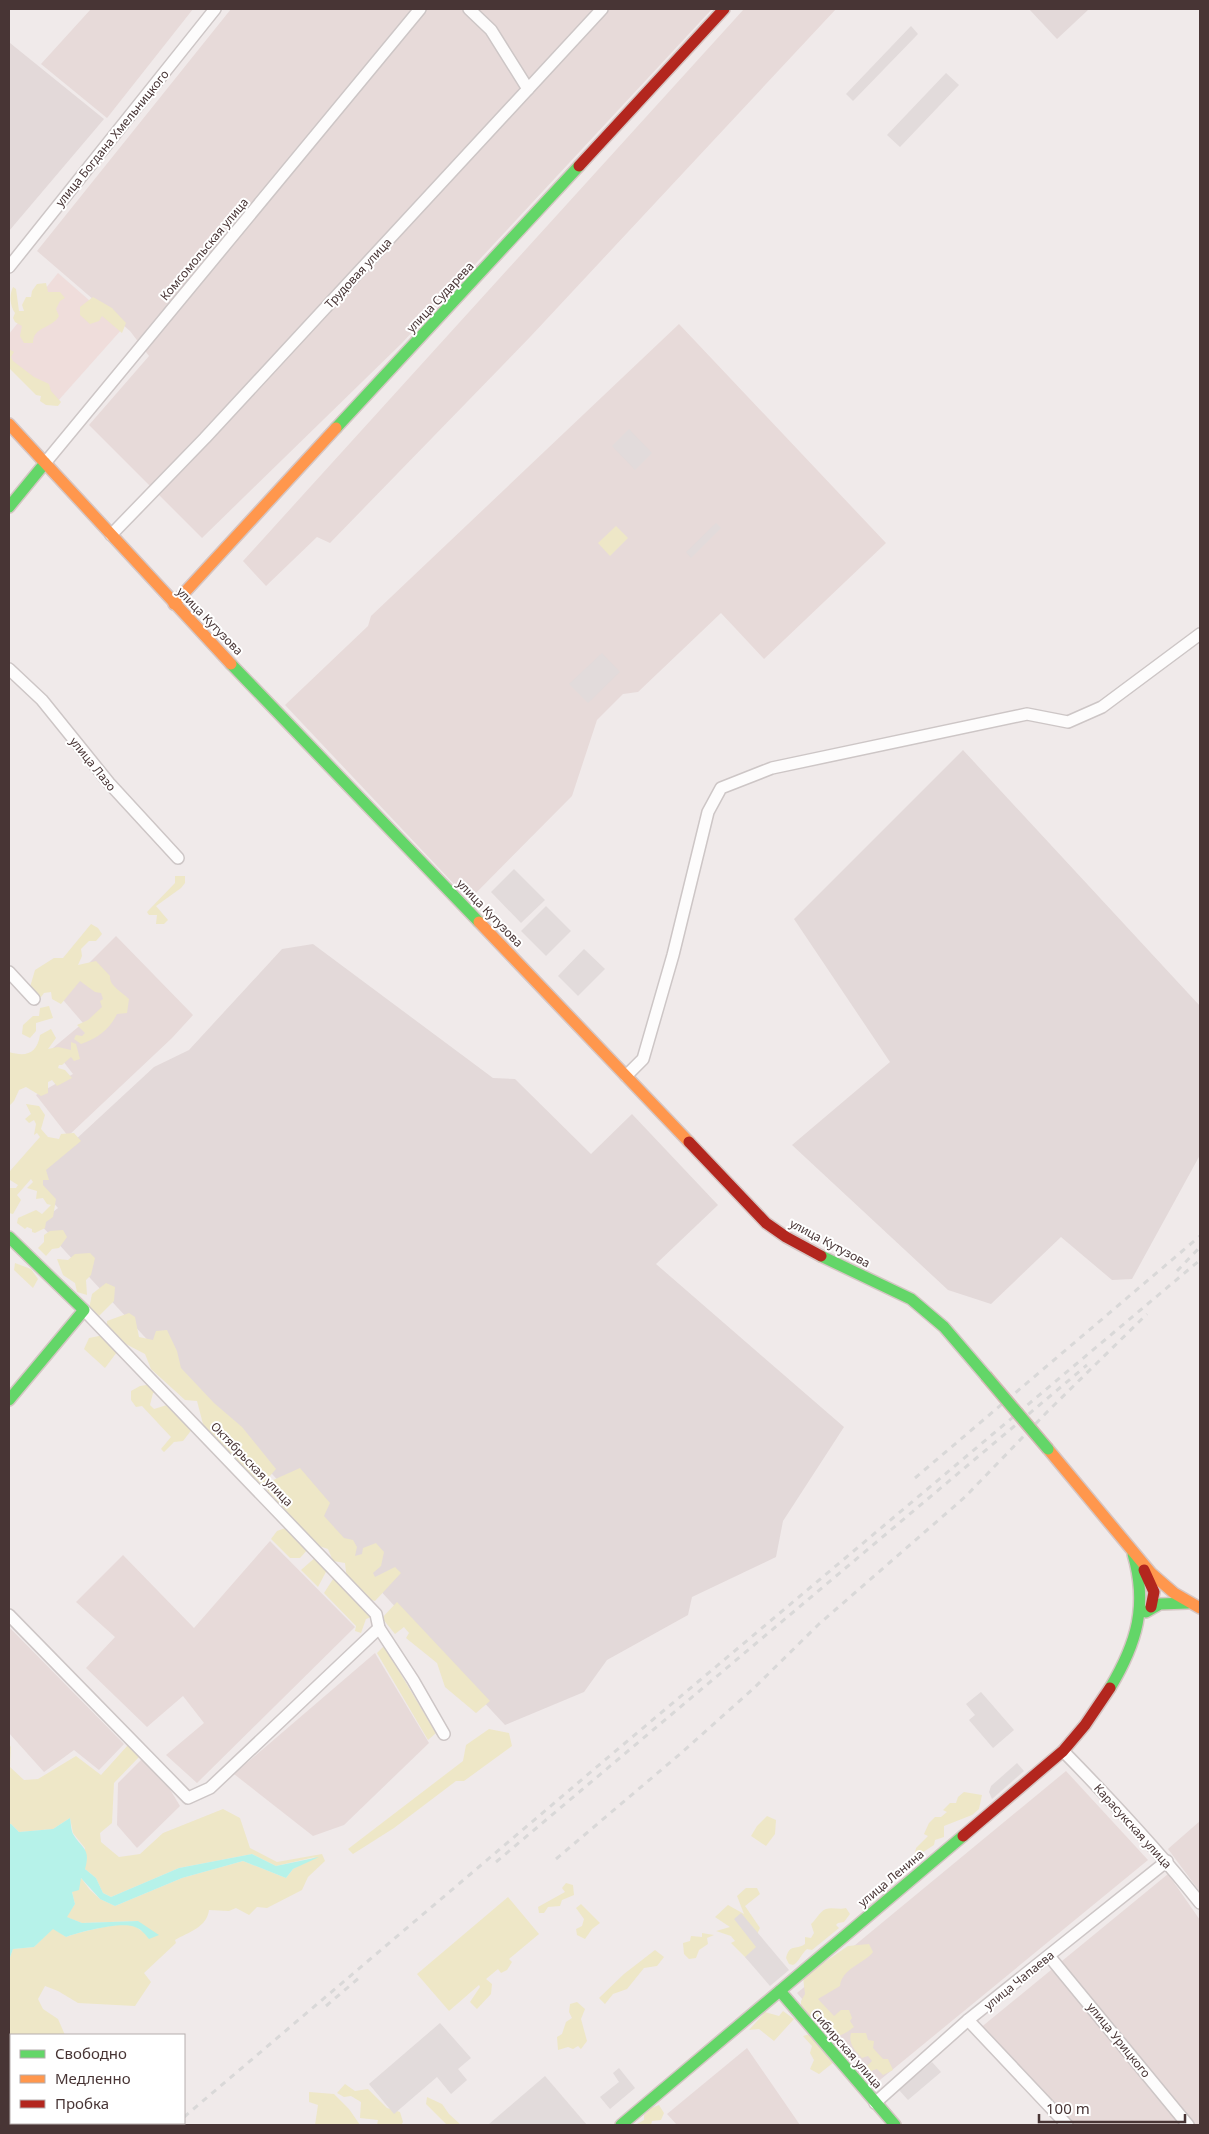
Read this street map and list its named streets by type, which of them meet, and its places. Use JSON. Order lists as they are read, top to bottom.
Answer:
{
  "streets": {
    "main road": [
      "Комсомольская улица",
      "улица Сударева",
      "улица Кутузова",
      "Октябрьская улица",
      "улица Ленина",
      "Сибирская улица"
    ],
    "street": [
      "улица Богдана Хмельницкого",
      "Трудовая улица",
      "улица Лазо",
      "Карасукская улица",
      "улица Чапаева",
      "улица Урицкого"
    ]
  },
  "crossings": [
    ["Комсомольская улица", "улица Кутузова"],
    ["Трудовая улица", "улица Кутузова"],
    ["улица Сударева", "улица Кутузова"],
    ["улица Кутузова", "улица Ленина"],
    ["Карасукская улица", "улица Ленина"],
    ["Карасукская улица", "улица Чапаева"],
    ["улица Ленина", "Сибирская улица"],
    ["улица Чапаева", "улица Урицкого"],
    ["улица Чапаева", "Сибирская улица"]
  ],
  "legend": ["Свободно", "Медленно", "Пробка"],
  "scale_bar": "100 m"
}
